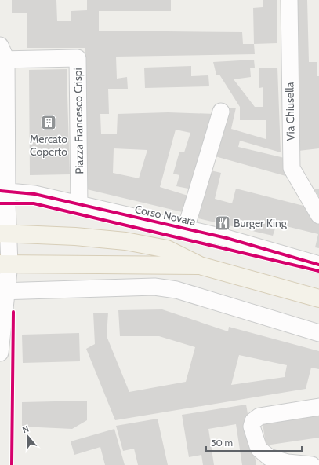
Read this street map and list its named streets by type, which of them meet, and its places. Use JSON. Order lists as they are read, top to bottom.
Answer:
{
  "streets": {
    "street": ["Via Chiusella", "Piazza Francesco Crispi", "Corso Novara"]
  },
  "crossings": [
    ["Piazza Francesco Crispi", "Corso Novara"]
  ],
  "places": {
    "building": ["Mercato Coperto"],
    "restaurant": ["Burger King"]
  },
  "scale_bar": "50 m",
  "north": "top"
}
